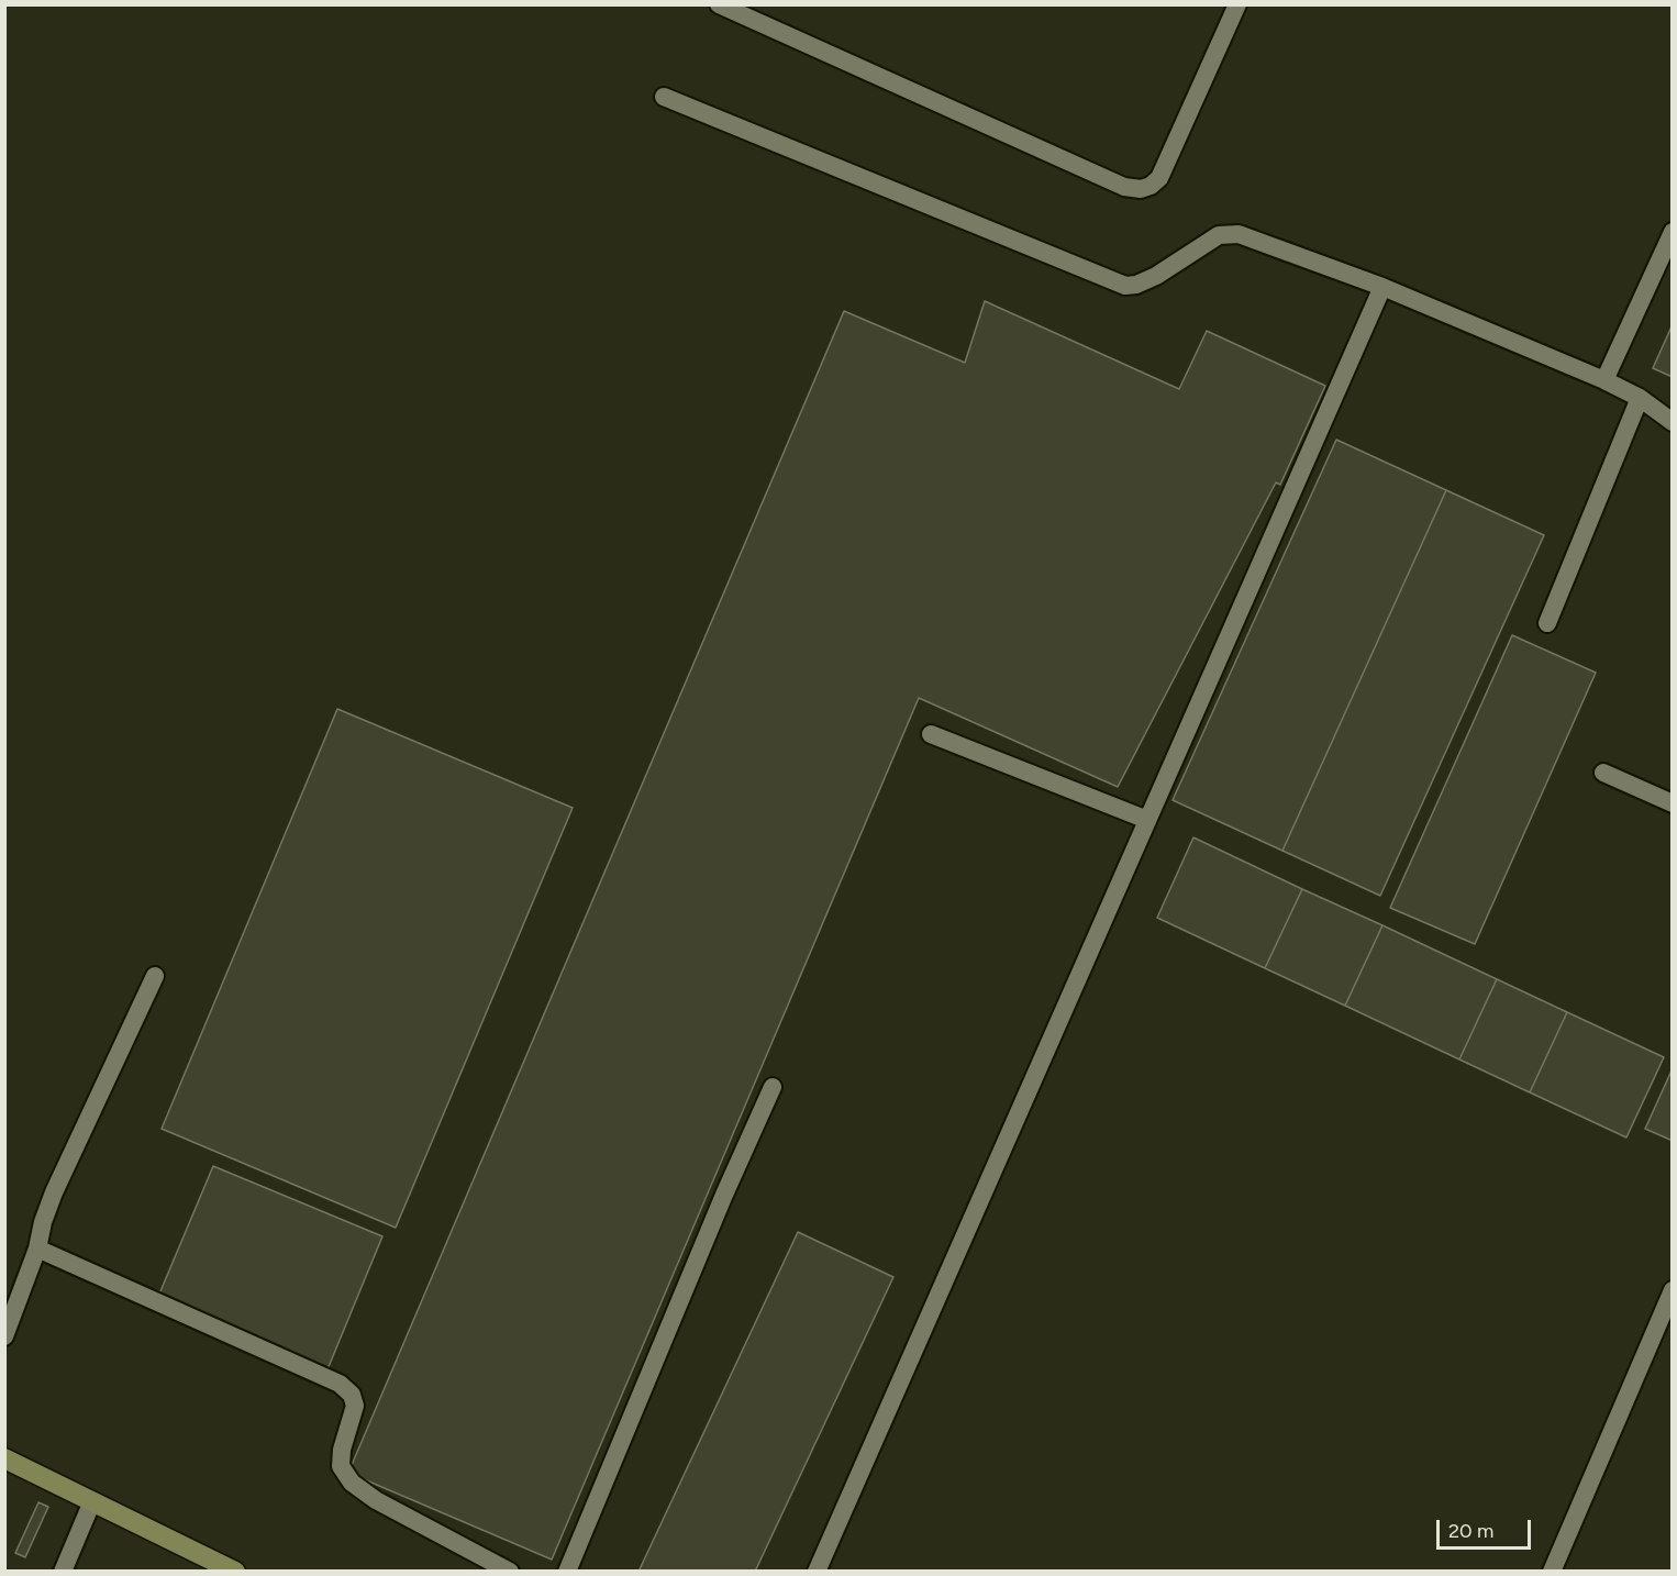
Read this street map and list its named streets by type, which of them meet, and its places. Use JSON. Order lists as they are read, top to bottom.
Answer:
{
  "scale_bar": "20 m"
}
